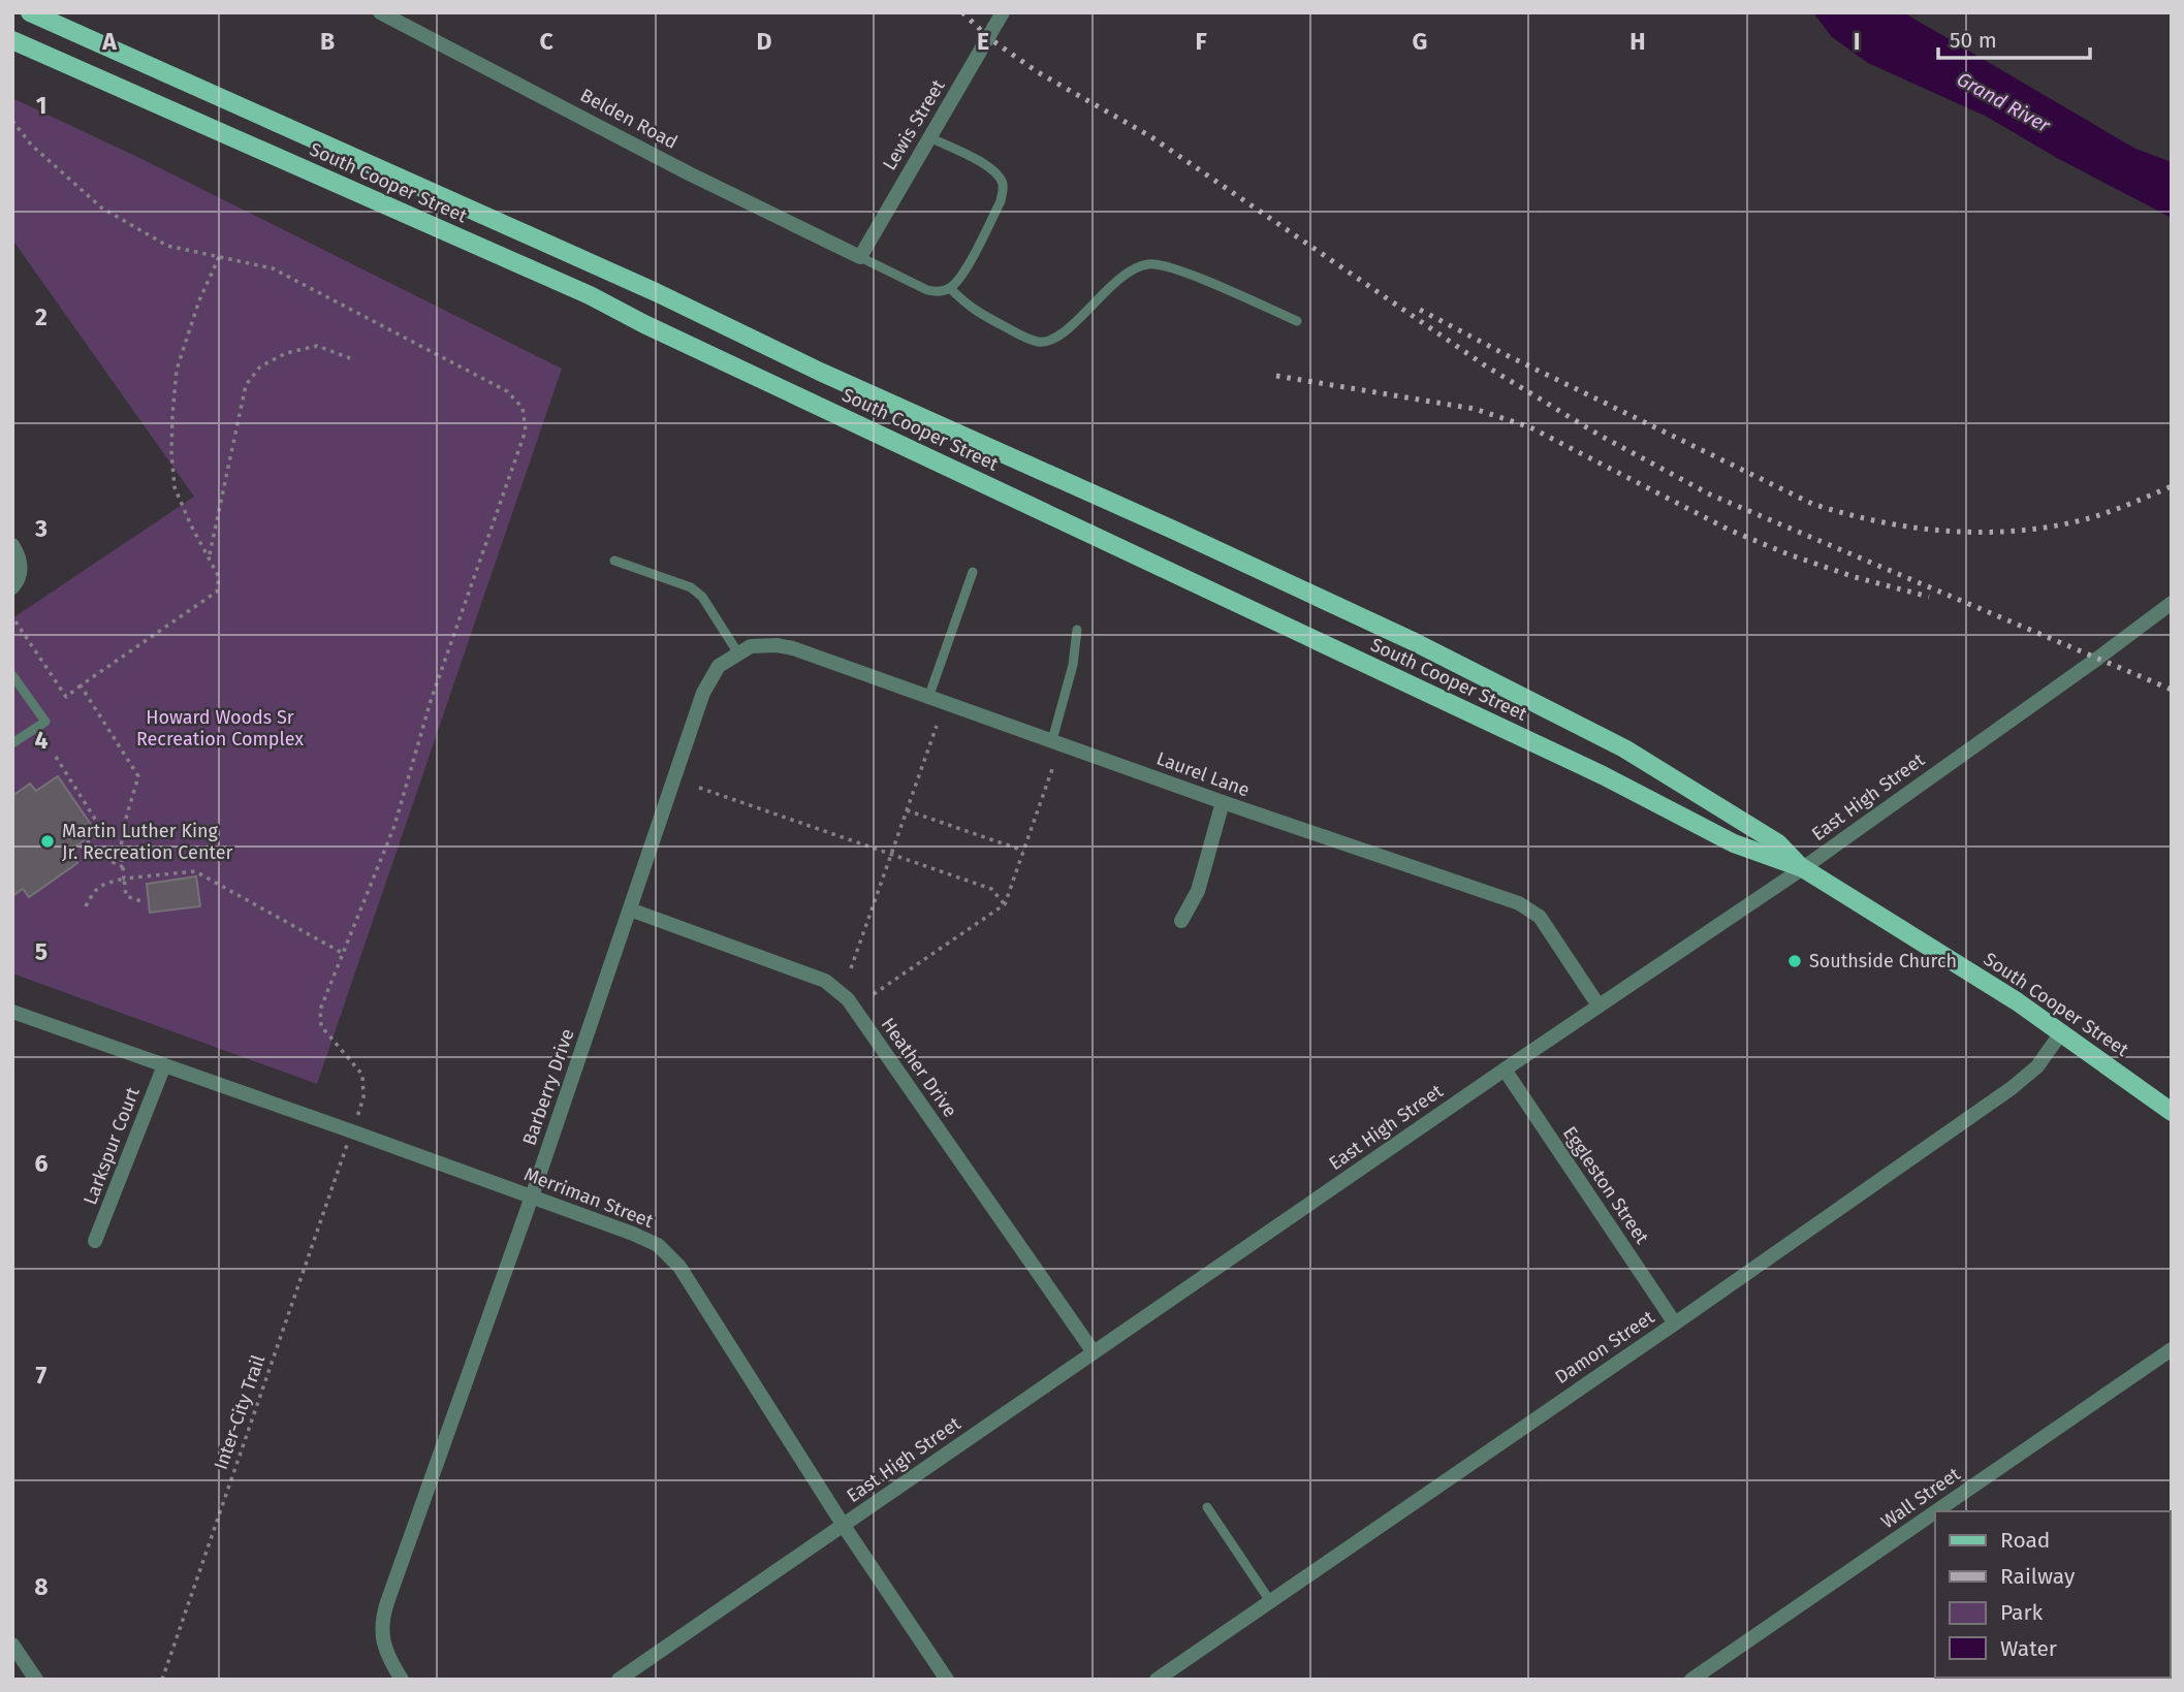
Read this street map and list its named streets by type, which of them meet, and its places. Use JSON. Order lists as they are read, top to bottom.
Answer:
{
  "streets": {
    "main road": ["South Cooper Street"],
    "street": [
      "Belden Road",
      "Lewis Street",
      "Laurel Lane",
      "East High Street",
      "Heather Drive",
      "Barberry Drive",
      "Larkspur Court",
      "Eggleston Street",
      "Merriman Street",
      "Damon Street",
      "Wall Street"
    ],
    "path": ["Inter-City Trail"]
  },
  "crossings": [
    ["Belden Road", "Lewis Street"],
    ["South Cooper Street", "East High Street"],
    ["South Cooper Street", "Damon Street"],
    ["Laurel Lane", "East High Street"],
    ["Laurel Lane", "Barberry Drive"],
    ["East High Street", "Heather Drive"],
    ["East High Street", "Eggleston Street"],
    ["East High Street", "Merriman Street"],
    ["Heather Drive", "Barberry Drive"],
    ["Barberry Drive", "Merriman Street"],
    ["Larkspur Court", "Merriman Street"],
    ["Eggleston Street", "Damon Street"]
  ],
  "water": ["Grand River"],
  "parks": ["Howard Woods Sr Recreation Complex"],
  "places": ["Martin Luther King Jr. Recreation Center", "Southside Church"],
  "legend": [
    "Road",
    "Railway",
    "Park",
    "Water"
  ],
  "scale_bar": "50 m",
  "grid": {
    "columns": [
      "A",
      "B",
      "C",
      "D",
      "E",
      "F",
      "G",
      "H",
      "I"
    ],
    "rows": [
      "1",
      "2",
      "3",
      "4",
      "5",
      "6",
      "7",
      "8"
    ]
  }
}
